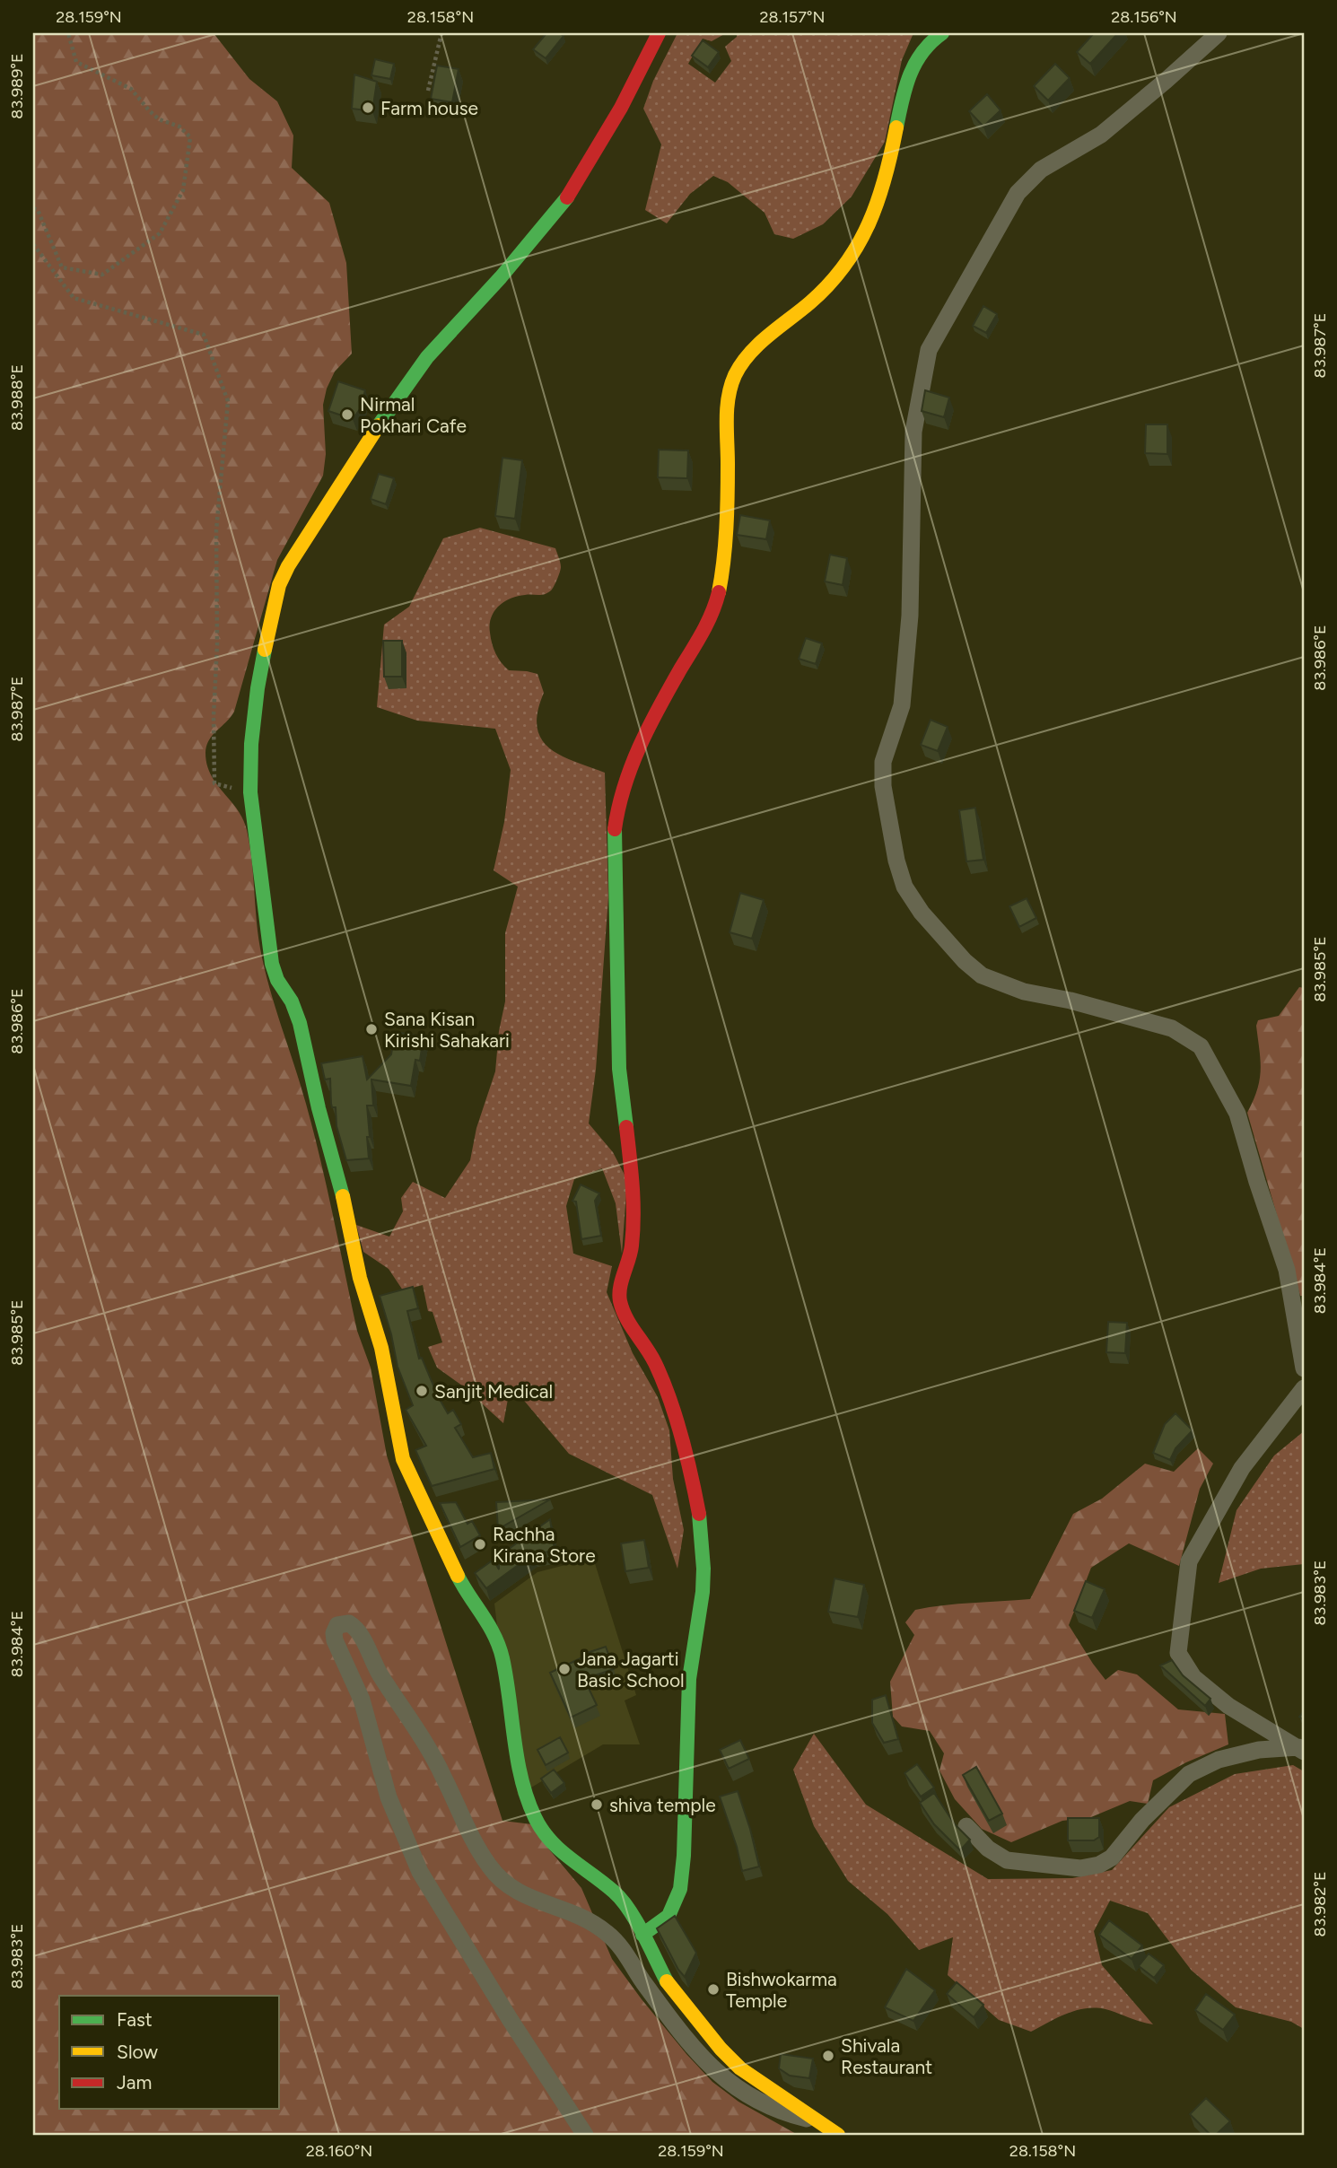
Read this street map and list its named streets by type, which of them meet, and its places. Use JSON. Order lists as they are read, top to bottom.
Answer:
{
  "places": [
    "Farm house",
    "Nirmal Pokhari Cafe",
    "Sana Kisan Kirishi Sahakari",
    "Sanjit Medical",
    "Rachha Kirana Store",
    "Jana Jagarti Basic School",
    "shiva temple",
    "Bishwokarma Temple",
    "Shivala Restaurant"
  ],
  "legend": ["Fast", "Slow", "Jam"],
  "coordinates": [
    "28.159°N",
    "28.158°N",
    "28.157°N",
    "28.156°N",
    "83.989°E",
    "83.987°E",
    "83.988°E",
    "83.986°E",
    "83.985°E",
    "83.984°E",
    "83.983°E",
    "83.982°E",
    "28.160°N"
  ]
}
